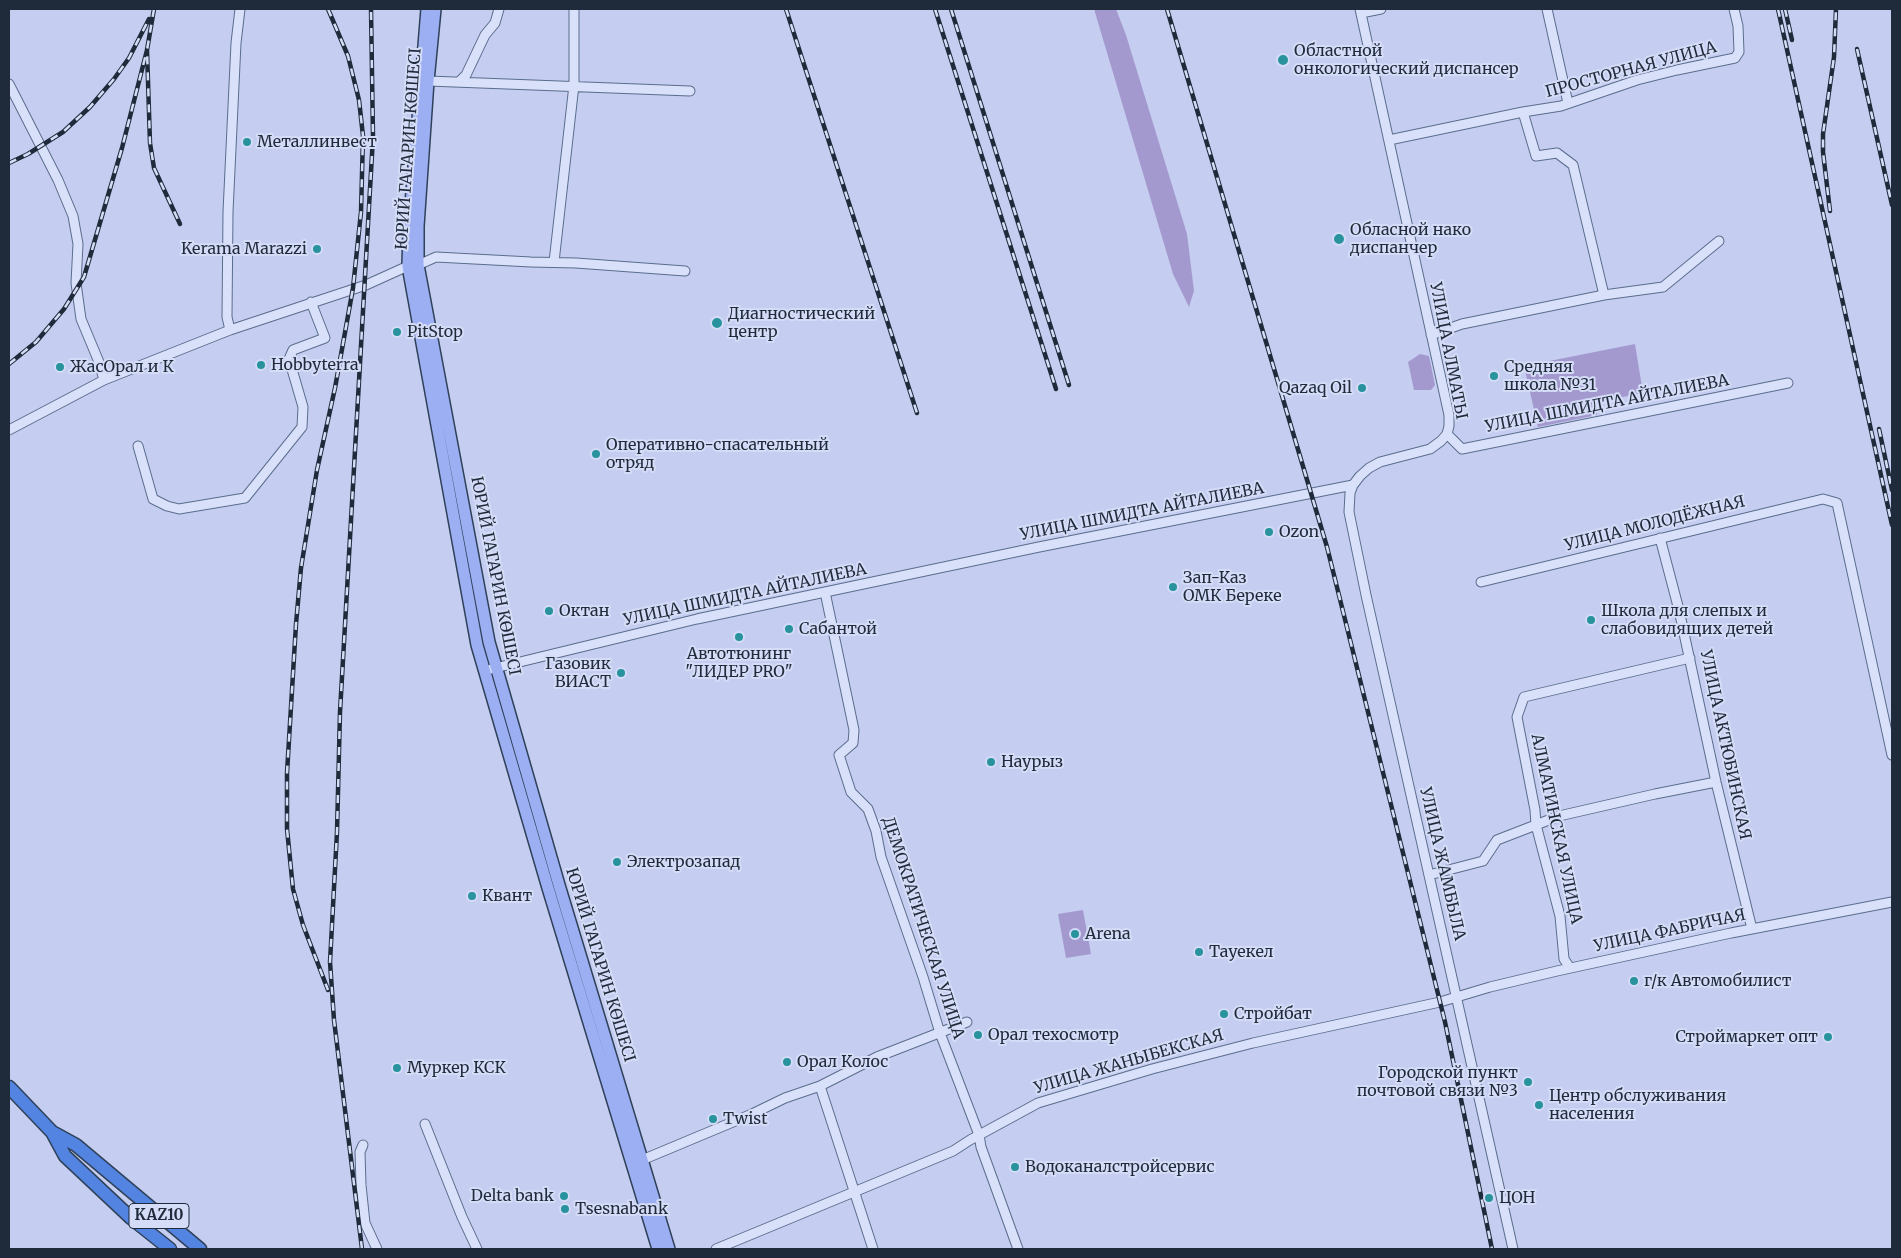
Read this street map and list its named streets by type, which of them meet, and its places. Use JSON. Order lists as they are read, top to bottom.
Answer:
{
  "streets": {
    "highway": ["KAZ10"],
    "main road": ["ЮРИЙ ГАГАРИН КӨШЕСІ"],
    "street": [
      "ПРОСТОРНАЯ УЛИЦА",
      "УЛИЦА АЛМАТЫ",
      "УЛИЦА ШМИДТА АЙТАЛИЕВА",
      "УЛИЦА МОЛОДЁЖНАЯ",
      "УЛИЦА АКТЮБИНСКАЯ",
      "АЛМАТИНСКАЯ УЛИЦА",
      "УЛИЦА ЖАМБЫЛА",
      "ДЕМОКРАТИЧЕСКАЯ УЛИЦА",
      "УЛИЦА ФАБРИЧАЯ",
      "УЛИЦА ЖАНЫБЕКСКАЯ"
    ]
  },
  "crossings": [
    ["ПРОСТОРНАЯ УЛИЦА", "УЛИЦА АЛМАТЫ"],
    ["ЮРИЙ ГАГАРИН КӨШЕСІ", "УЛИЦА ШМИДТА АЙТАЛИЕВА"],
    ["УЛИЦА АЛМАТЫ", "УЛИЦА ШМИДТА АЙТАЛИЕВА"],
    ["УЛИЦА ШМИДТА АЙТАЛИЕВА", "УЛИЦА ЖАМБЫЛА"],
    ["УЛИЦА ШМИДТА АЙТАЛИЕВА", "ДЕМОКРАТИЧЕСКАЯ УЛИЦА"],
    ["УЛИЦА МОЛОДЁЖНАЯ", "УЛИЦА АКТЮБИНСКАЯ"],
    ["УЛИЦА АКТЮБИНСКАЯ", "АЛМАТИНСКАЯ УЛИЦА"],
    ["УЛИЦА АКТЮБИНСКАЯ", "УЛИЦА ФАБРИЧАЯ"],
    ["АЛМАТИНСКАЯ УЛИЦА", "УЛИЦА ФАБРИЧАЯ"],
    ["УЛИЦА ЖАМБЫЛА", "УЛИЦА ФАБРИЧАЯ"],
    ["УЛИЦА ЖАМБЫЛА", "УЛИЦА ЖАНЫБЕКСКАЯ"],
    ["ДЕМОКРАТИЧЕСКАЯ УЛИЦА", "УЛИЦА ЖАНЫБЕКСКАЯ"],
    ["УЛИЦА ФАБРИЧАЯ", "УЛИЦА ЖАНЫБЕКСКАЯ"]
  ],
  "places": [
    "Областной онкологический диспансер",
    "Металлинвест",
    "Обласной нако диспанчер",
    "Kerama Marazzi",
    "Диагностический центр",
    "PitStop",
    "Hobbyterra",
    "ЖасОрал и К",
    "Средняя школа №31",
    "Qazaq Oil",
    "Оперативно-спасательный отряд",
    "Ozon",
    "Зап-Каз ОМК Береке",
    "Октан",
    "Школа для слепых и слабовидящих детей",
    "Сабантой",
    "Автотюнинг \"ЛИДЕР PRO\"",
    "Газовик ВИАСТ",
    "Наурыз",
    "Электрозапад",
    "Квант",
    "Arena",
    "Тауекел",
    "г/к Автомобилист",
    "Стройбат",
    "Орал техосмотр",
    "Строймаркет опт",
    "Орал Колос",
    "Муркер КСК",
    "Городской пункт почтовой связи №3",
    "Центр обслуживания наcеления",
    "Twist",
    "Водоканалстройсервис",
    "Delta bank",
    "ЦОН",
    "Tsesnabank"
  ]
}
